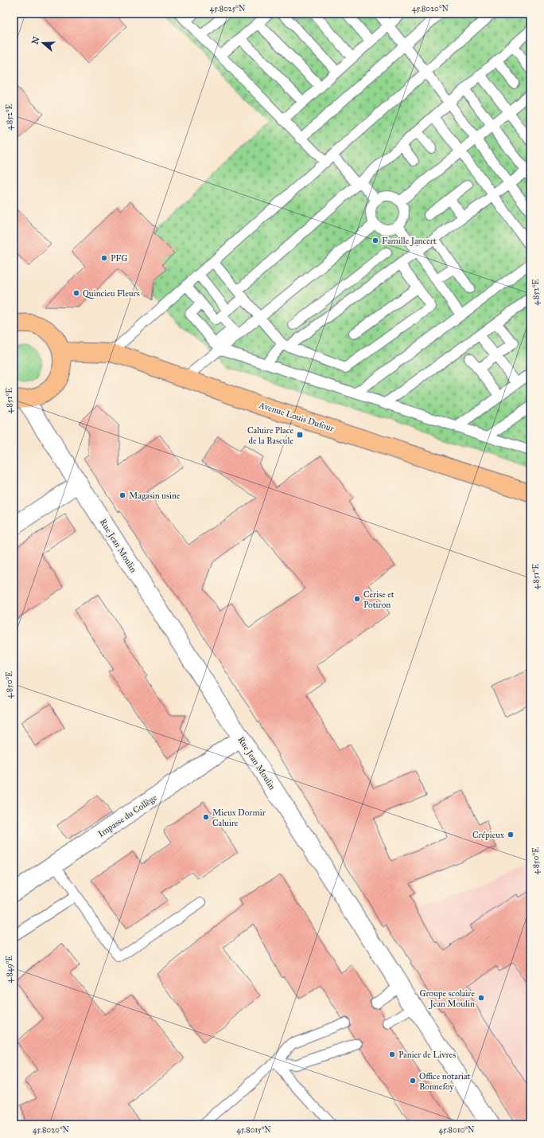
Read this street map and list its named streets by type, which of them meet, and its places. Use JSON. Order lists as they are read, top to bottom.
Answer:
{
  "streets": {
    "main road": ["Avenue Louis Dufour"],
    "street": ["Rue Jean Moulin", "Impasse du Collège"]
  },
  "crossings": [
    ["Rue Jean Moulin", "Impasse du Collège"]
  ],
  "places": {
    "other": [
      "Famille Jancert",
      "PFG",
      "Quincieu Fleurs",
      "Magasin usine",
      "Cerise et Potiron",
      "Mieux Dormir Caluire",
      "Crépieux",
      "Groupe scolaire Jean Moulin",
      "Panier de Livres",
      "Office notariat Bonnefoy"
    ],
    "transit": ["Caluire Place de la Bascule"]
  },
  "north": "left",
  "coordinates": [
    "45.8025°N",
    "45.8020°N",
    "4.852°E",
    "4.851°E",
    "4.850°E",
    "4.849°E",
    "45.8015°N",
    "45.8010°N"
  ]
}
